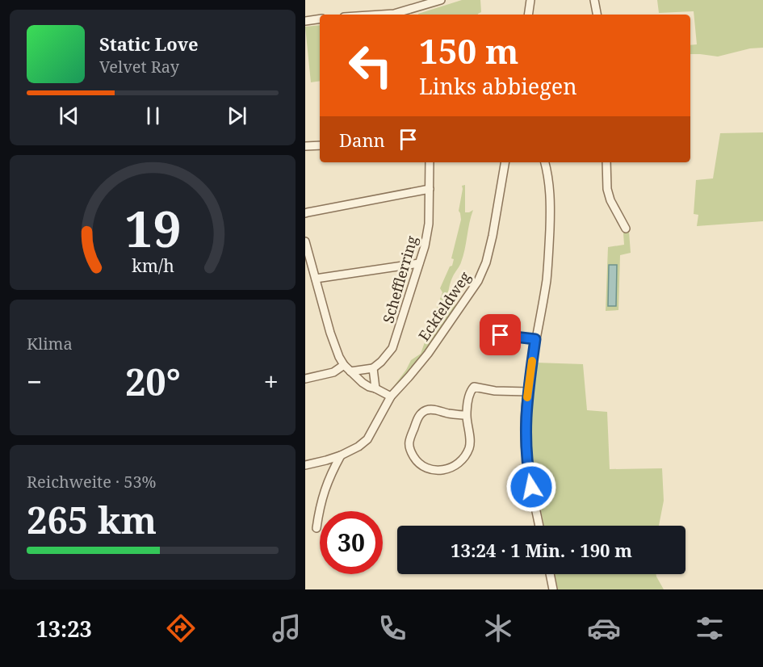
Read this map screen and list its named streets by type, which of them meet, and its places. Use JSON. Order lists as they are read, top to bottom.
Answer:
{
  "streets": {
    "street": ["Schefflerring", "Eckfeldweg"]
  },
  "page": {
    "turn": ["150 m", "Links abbiegen"],
    "song": ["Static Love", "Velvet Ray"],
    "then": "Dann",
    "tile": [
      "Klima",
      ["Reichweite · 53%", "265 km"]
    ],
    "heat": ["−", "20°", "+"],
    "limit": "30",
    "trip": "13:24 · 1 Min. · 190 m",
    "tabs": "13:23",
    "gauge": ["19", "km/h"]
  }
}
